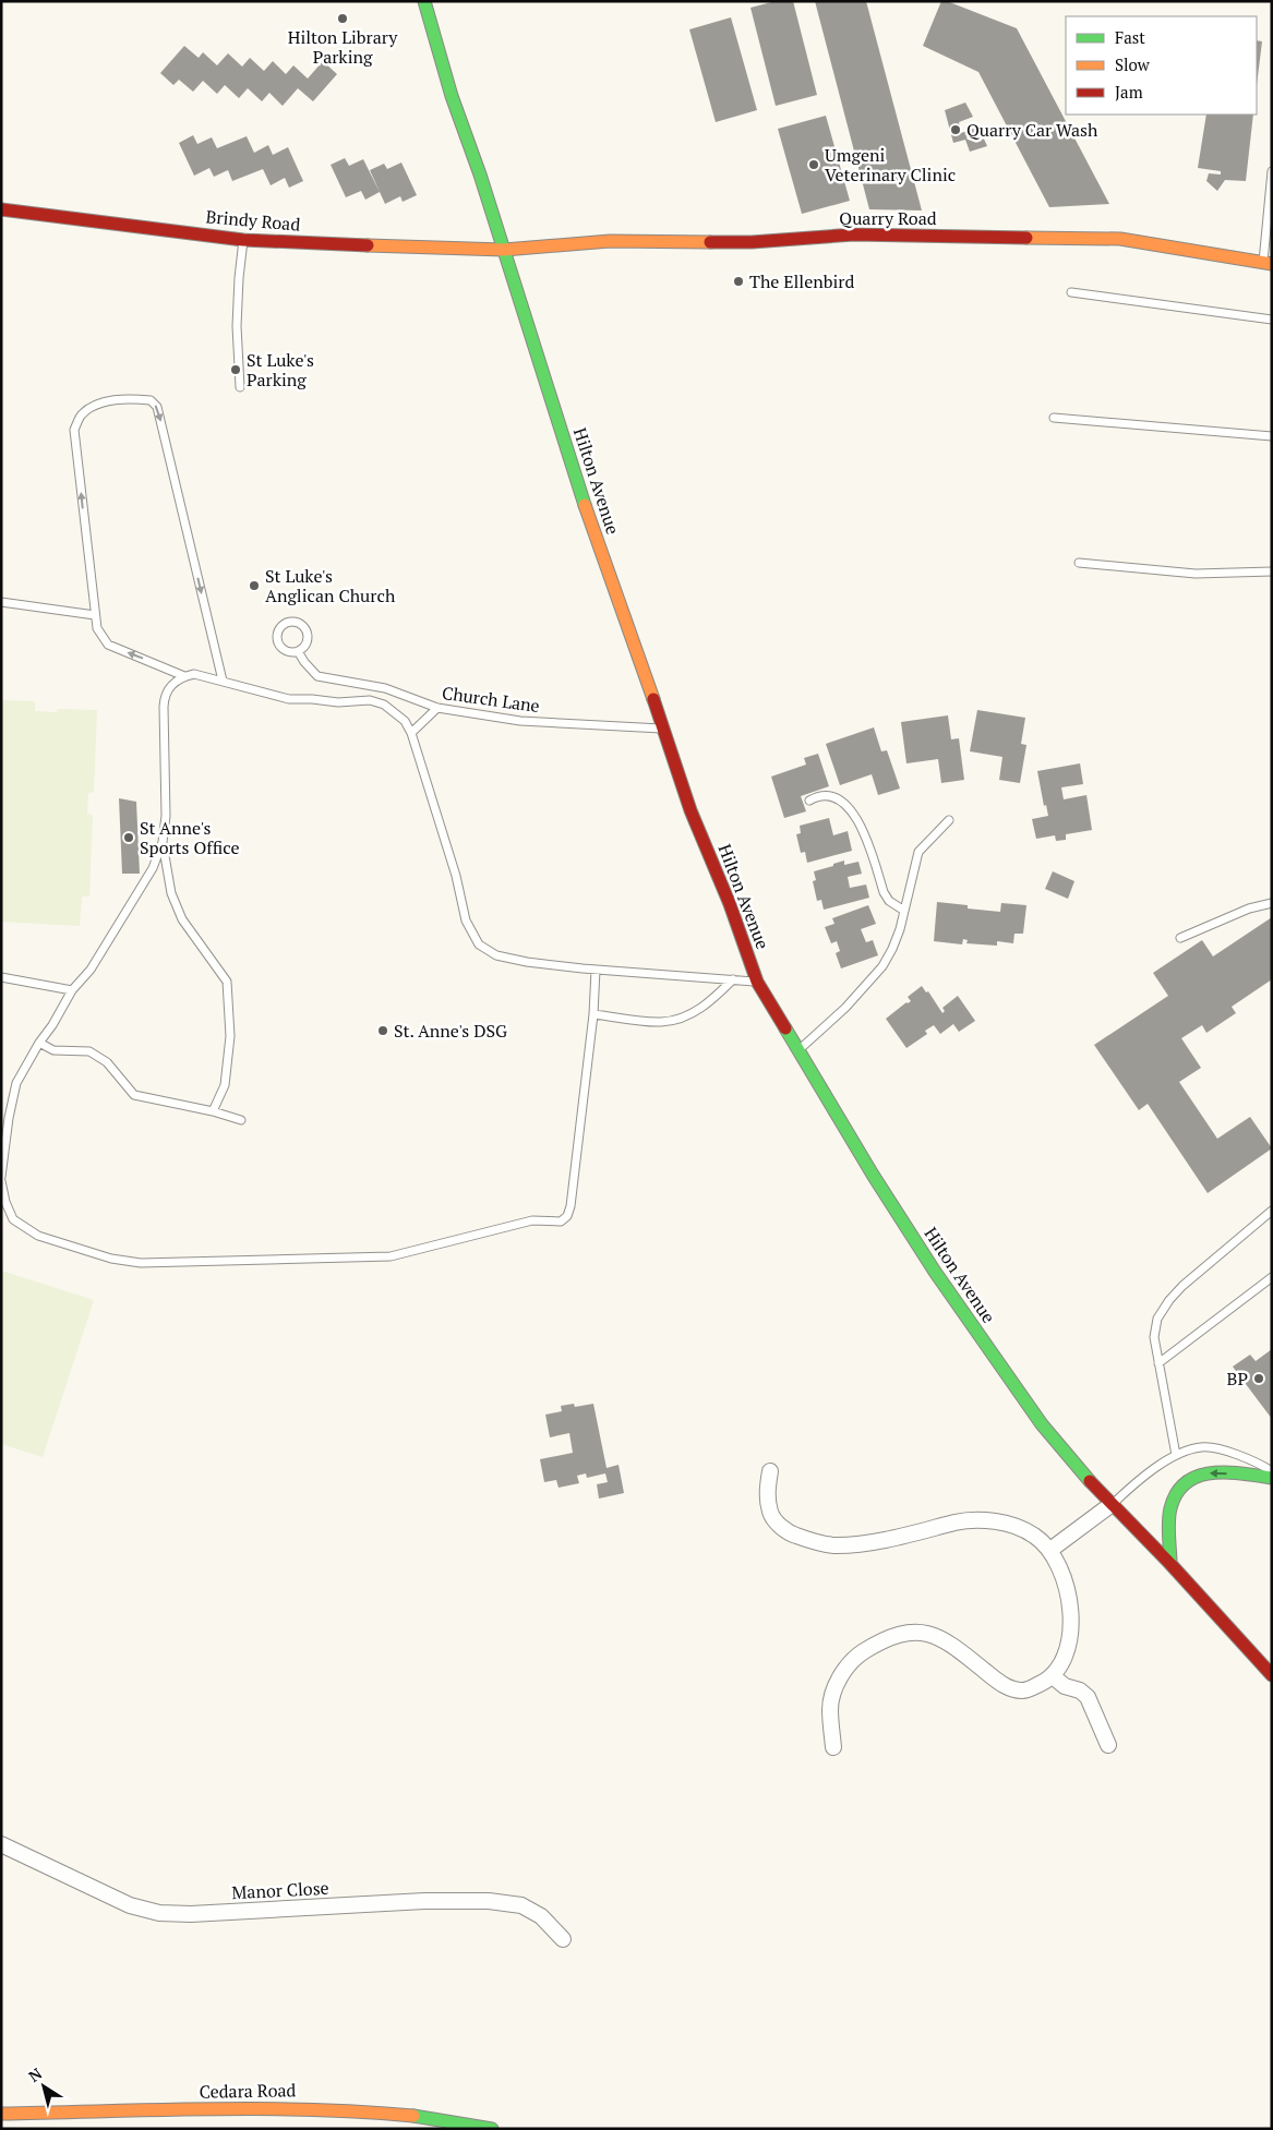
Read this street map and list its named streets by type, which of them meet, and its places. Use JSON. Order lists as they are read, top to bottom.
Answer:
{
  "streets": {
    "street": [
      "Quarry Road",
      "Brindy Road",
      "Hilton Avenue",
      "Manor Close",
      "Cedara Road"
    ],
    "lane": ["Church Lane"]
  },
  "crossings": [
    ["Quarry Road", "Brindy Road"],
    ["Quarry Road", "Hilton Avenue"],
    ["Brindy Road", "Hilton Avenue"],
    ["Hilton Avenue", "Church Lane"]
  ],
  "places": [
    "Hilton Library Parking",
    "Quarry Car Wash",
    "Umgeni Veterinary Clinic",
    "The Ellenbird",
    "St Luke's Parking",
    "St Luke's Anglican Church",
    "St Anne's Sports Office",
    "St. Anne's DSG",
    "BP"
  ],
  "legend": ["Fast", "Slow", "Jam"],
  "north": "top left"
}
